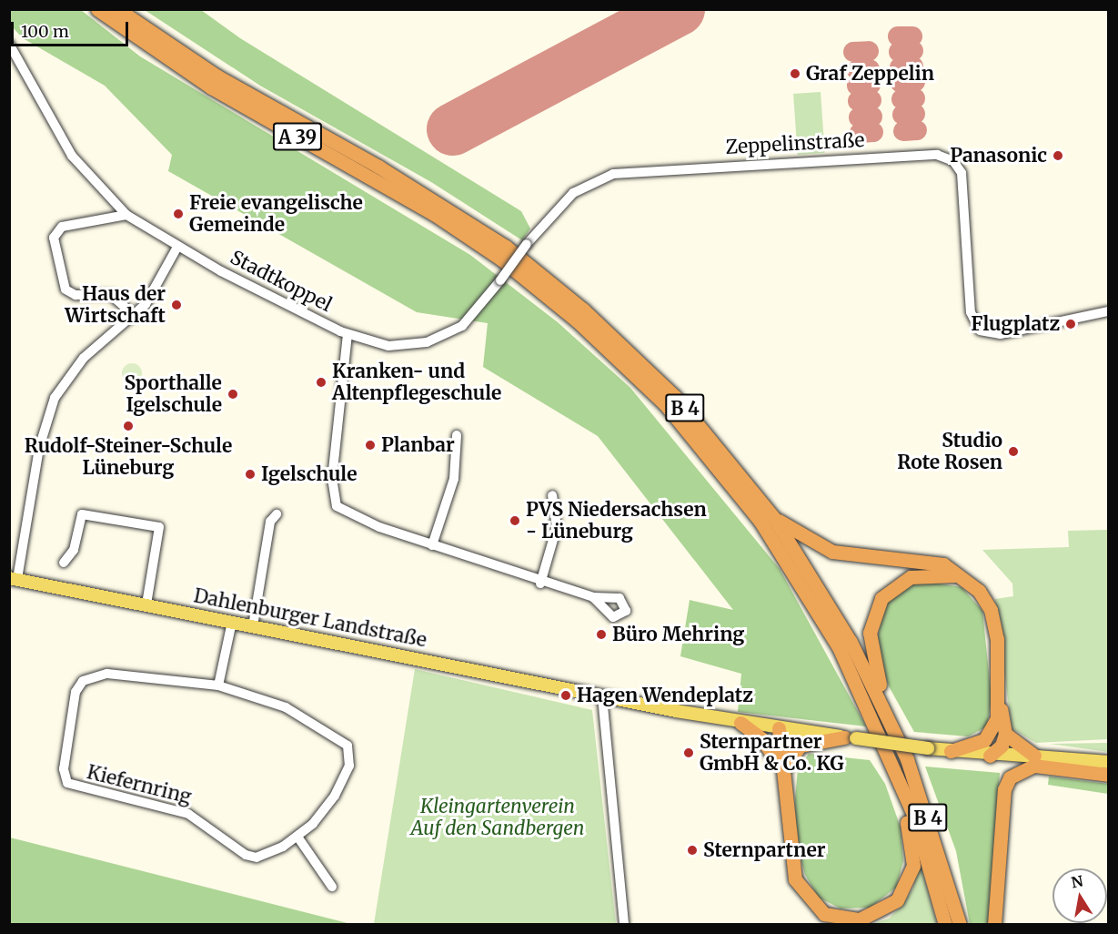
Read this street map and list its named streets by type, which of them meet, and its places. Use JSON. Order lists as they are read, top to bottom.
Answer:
{
  "streets": {
    "highway": ["A 39", "B 4"],
    "main road": ["Dahlenburger Landstraße"],
    "street": ["Zeppelinstraße", "Stadtkoppel", "Kiefernring"]
  },
  "crossings": [
    ["A 39", "B 4"],
    ["Zeppelinstraße", "Stadtkoppel"]
  ],
  "parks": ["Kleingartenverein Auf den Sandbergen"],
  "places": [
    "Graf Zeppelin",
    "Panasonic",
    "Freie evangelische Gemeinde",
    "Haus der Wirtschaft",
    "Flugplatz",
    "Kranken- und Altenpflegeschule",
    "Sporthalle Igelschule",
    "Rudolf-Steiner-Schule Lüneburg",
    "Planbar",
    "Studio Rote Rosen",
    "Igelschule",
    "PVS Niedersachsen - Lüneburg",
    "Büro Mehring",
    "Hagen Wendeplatz",
    "Sternpartner GmbH & Co. KG",
    "Sternpartner"
  ],
  "scale_bar": "100 m",
  "north": "top"
}
